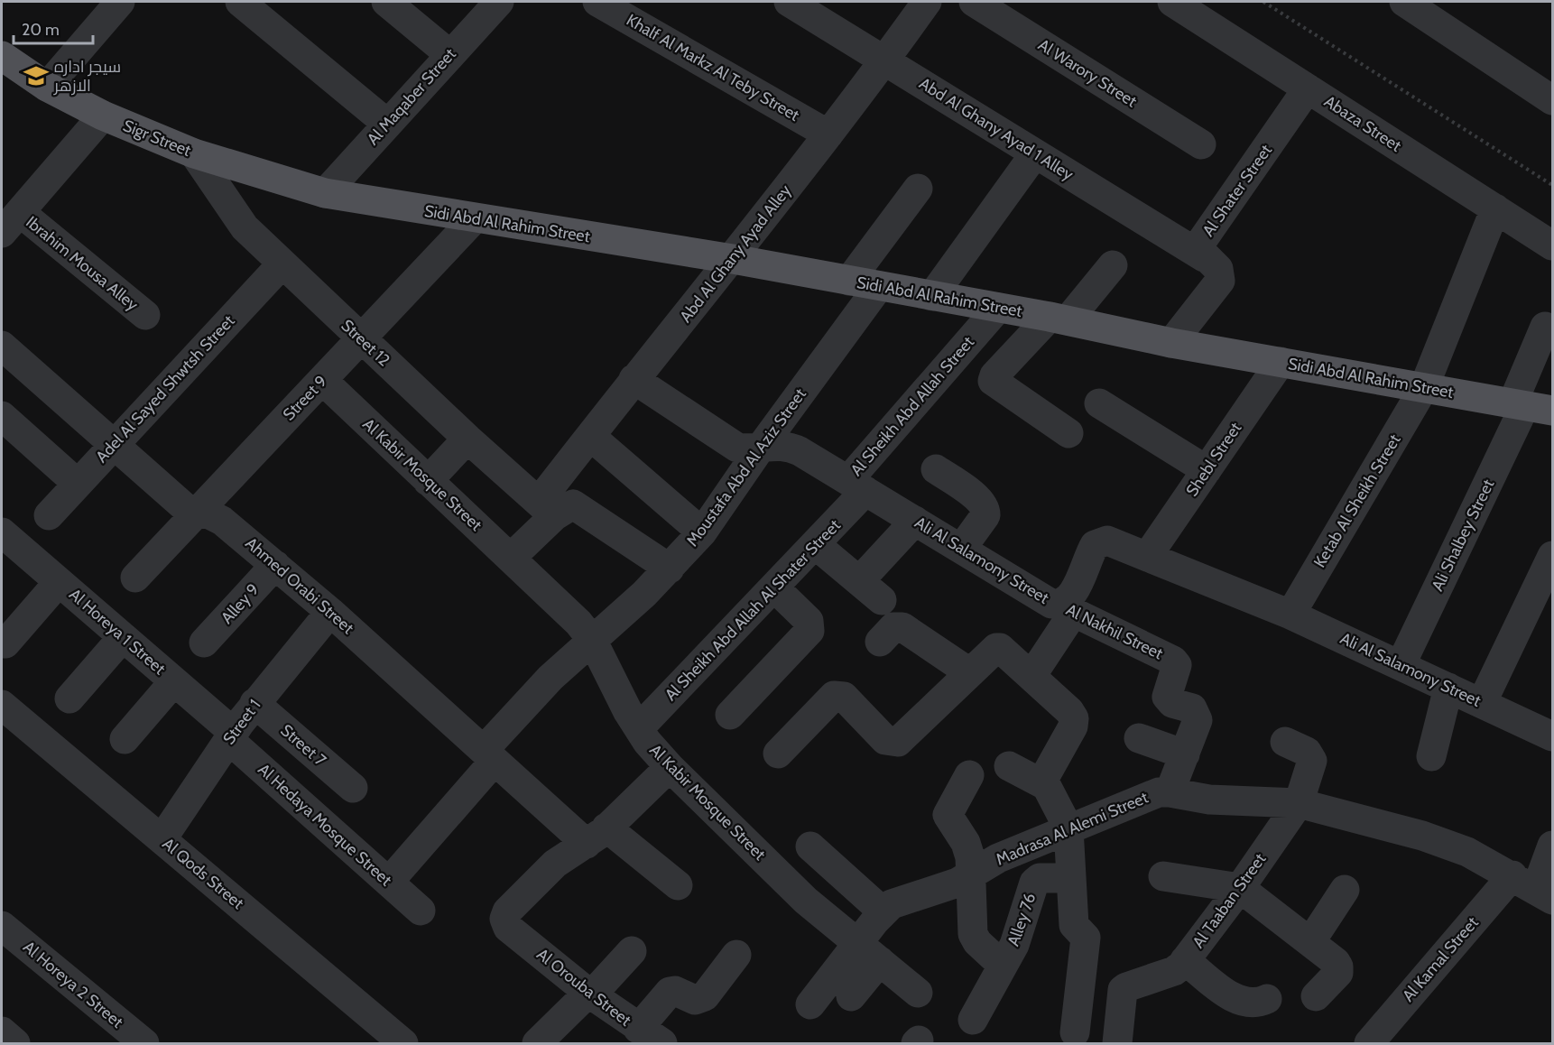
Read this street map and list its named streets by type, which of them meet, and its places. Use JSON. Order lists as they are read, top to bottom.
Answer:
{
  "streets": {
    "main road": ["Sigr Street", "Sidi Abd Al Rahim Street"],
    "street": [
      "Khalf Al Markz Al Teby Street",
      "Al Warory Street",
      "Al Maqaber Street",
      "Abaza Street",
      "Abd Al Ghany Ayad 1 Alley",
      "Al Shater Street",
      "Abd Al Ghany Ayad Alley",
      "Ibrahim Mousa Alley",
      "Street 12",
      "Adel Al Sayed Shwtsh Street",
      "Street 9",
      "Al Sheikh Abd Allah Street",
      "Shebl Street",
      "Moustafa Abd Al Aziz Street",
      "Al Kabir Mosque Street",
      "Ketab Al Sheikh Street",
      "Ali Shalbey Street",
      "Ali Al Salamony Street",
      "Ahmed Orabi Street",
      "Alley 9",
      "Al Sheikh Abd Allah Al Shater Street",
      "Al Horeya 1 Street",
      "Al Nakhil Street",
      "Street 1",
      "Street 7",
      "Al Hedaya Mosque Street",
      "Madrasa Al Alemi Street",
      "Al Qods Street",
      "Al Taaban Street",
      "Alley 76",
      "Al Kamal Street",
      "Al Horeya 2 Street",
      "Al Orouba Street"
    ]
  },
  "crossings": [
    ["Khalf Al Markz Al Teby Street", "Abd Al Ghany Ayad Alley"],
    ["Al Maqaber Street", "Sigr Street"],
    ["Al Maqaber Street", "Sidi Abd Al Rahim Street"],
    ["Abaza Street", "Al Shater Street"],
    ["Abaza Street", "Ketab Al Sheikh Street"],
    ["Abd Al Ghany Ayad 1 Alley", "Al Shater Street"],
    ["Abd Al Ghany Ayad 1 Alley", "Abd Al Ghany Ayad Alley"],
    ["Sigr Street", "Sidi Abd Al Rahim Street"],
    ["Sigr Street", "Street 12"],
    ["Al Shater Street", "Sidi Abd Al Rahim Street"],
    ["Sidi Abd Al Rahim Street", "Abd Al Ghany Ayad Alley"],
    ["Sidi Abd Al Rahim Street", "Street 9"],
    ["Sidi Abd Al Rahim Street", "Al Sheikh Abd Allah Street"],
    ["Sidi Abd Al Rahim Street", "Shebl Street"],
    ["Sidi Abd Al Rahim Street", "Moustafa Abd Al Aziz Street"],
    ["Sidi Abd Al Rahim Street", "Ketab Al Sheikh Street"],
    ["Sidi Abd Al Rahim Street", "Ali Shalbey Street"],
    ["Abd Al Ghany Ayad Alley", "Street 12"],
    ["Abd Al Ghany Ayad Alley", "Ali Al Salamony Street"],
    ["Street 12", "Adel Al Sayed Shwtsh Street"],
    ["Street 12", "Street 9"],
    ["Adel Al Sayed Shwtsh Street", "Ahmed Orabi Street"],
    ["Street 9", "Al Kabir Mosque Street"],
    ["Street 9", "Ahmed Orabi Street"],
    ["Al Sheikh Abd Allah Street", "Ali Al Salamony Street"],
    ["Al Sheikh Abd Allah Street", "Al Sheikh Abd Allah Al Shater Street"],
    ["Shebl Street", "Ali Al Salamony Street"],
    ["Moustafa Abd Al Aziz Street", "Al Kabir Mosque Street"],
    ["Moustafa Abd Al Aziz Street", "Ali Al Salamony Street"],
    ["Moustafa Abd Al Aziz Street", "Ahmed Orabi Street"],
    ["Moustafa Abd Al Aziz Street", "Al Hedaya Mosque Street"],
    ["Al Kabir Mosque Street", "Al Sheikh Abd Allah Al Shater Street"],
    ["Al Kabir Mosque Street", "Madrasa Al Alemi Street"],
    ["Ketab Al Sheikh Street", "Ali Al Salamony Street"],
    ["Ali Shalbey Street", "Ali Al Salamony Street"],
    ["Ali Al Salamony Street", "Al Sheikh Abd Allah Al Shater Street"],
    ["Ali Al Salamony Street", "Al Nakhil Street"],
    ["Ahmed Orabi Street", "Alley 9"],
    ["Ahmed Orabi Street", "Street 1"],
    ["Ahmed Orabi Street", "Al Orouba Street"],
    ["Al Horeya 1 Street", "Street 1"],
    ["Al Horeya 1 Street", "Al Hedaya Mosque Street"],
    ["Al Nakhil Street", "Madrasa Al Alemi Street"],
    ["Street 1", "Street 7"],
    ["Street 1", "Al Hedaya Mosque Street"],
    ["Street 1", "Al Qods Street"],
    ["Madrasa Al Alemi Street", "Al Taaban Street"],
    ["Madrasa Al Alemi Street", "Al Kamal Street"]
  ],
  "places": {
    "school or university": ["سيجر اداره الازهر"]
  },
  "scale_bar": "20 m"
}
